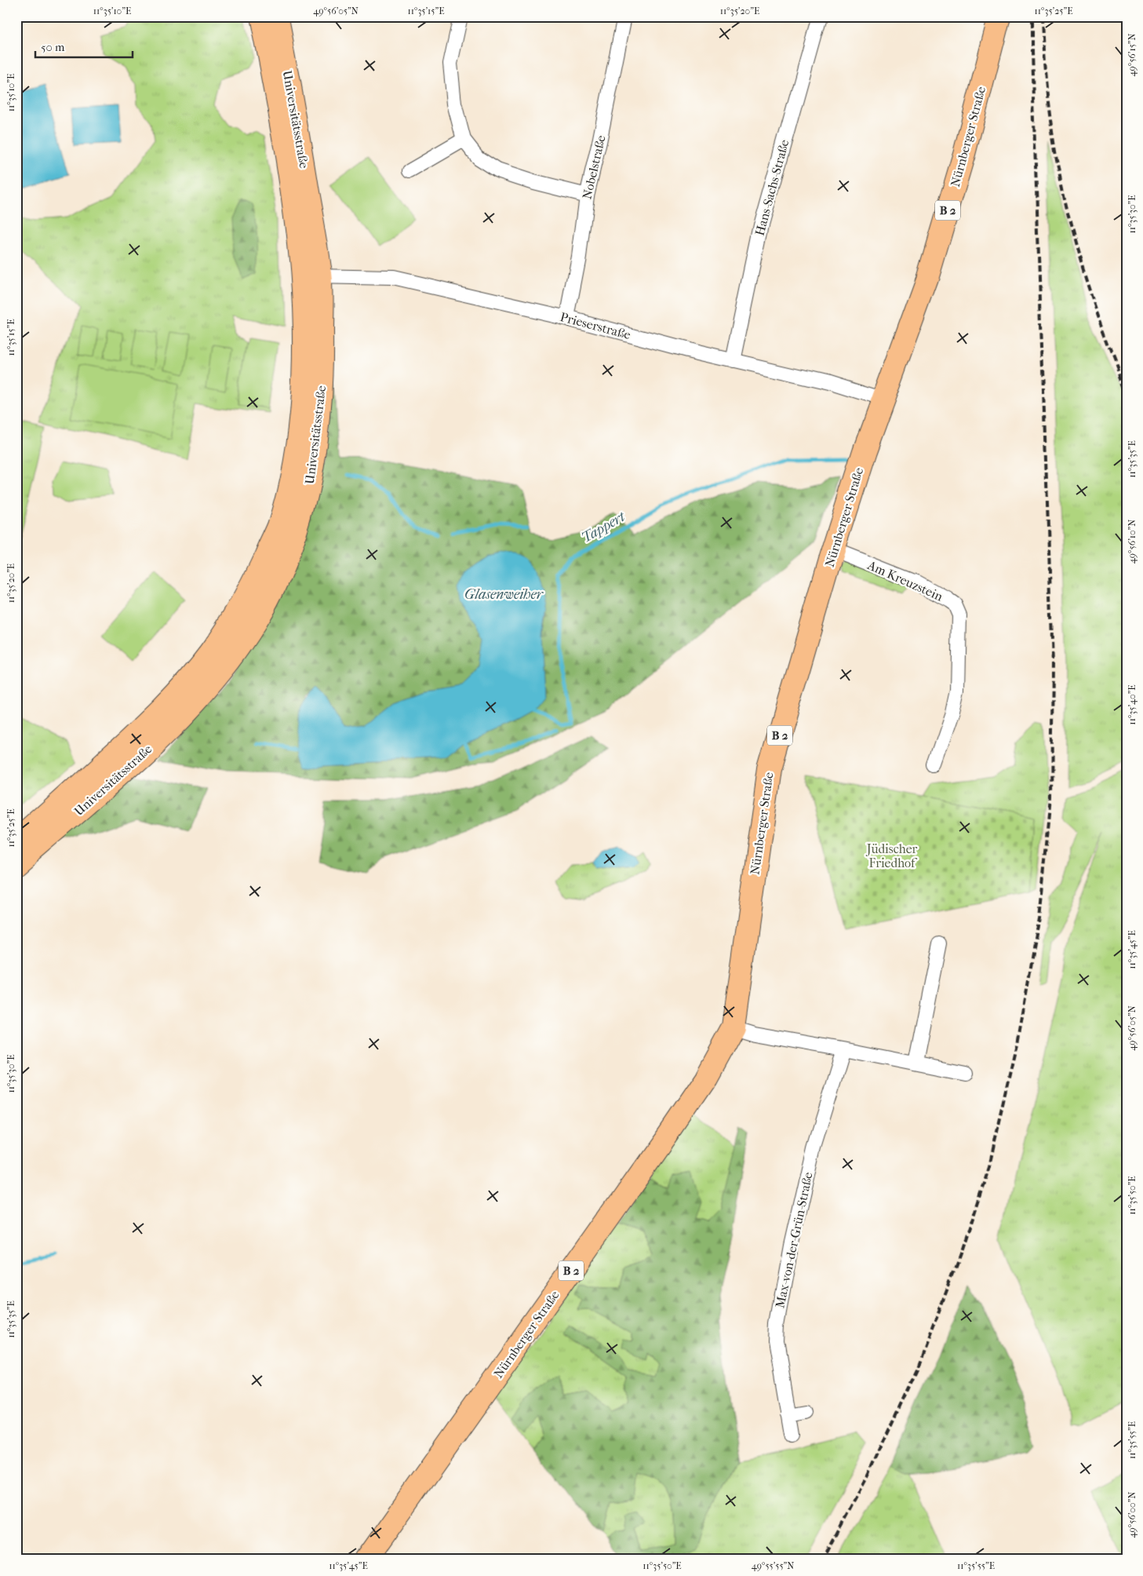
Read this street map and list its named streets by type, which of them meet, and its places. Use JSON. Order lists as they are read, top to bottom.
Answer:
{
  "streets": {
    "main road": ["Universitätsstraße", "Nürnberger Straße", "B 2"],
    "street": [
      "Nobelstraße",
      "Hans-Sachs-Straße",
      "Prieserstraße",
      "Am Kreuzstein",
      "Max-von-der-Grün-Straße"
    ]
  },
  "crossings": [
    ["Universitätsstraße", "Prieserstraße"],
    ["Nürnberger Straße", "Prieserstraße"],
    ["Nürnberger Straße", "Am Kreuzstein"],
    ["Nobelstraße", "Prieserstraße"],
    ["Hans-Sachs-Straße", "Prieserstraße"]
  ],
  "water": ["Tappert", "Glasenweiher"],
  "parks": ["Jüdischer Friedhof"],
  "scale_bar": "50 m",
  "coordinates": [
    "11°35'10\"E",
    "49°56'05\"N",
    "11°35'15\"E",
    "11°35'20\"E",
    "11°35'25\"E",
    "49°56'15\"N",
    "11°35'30\"E",
    "11°35'35\"E",
    "49°56'10\"N",
    "11°35'40\"E",
    "11°35'45\"E",
    "11°35'50\"E",
    "11°35'55\"E",
    "49°56'00\"N",
    "49°55'55\"N"
  ]
}
